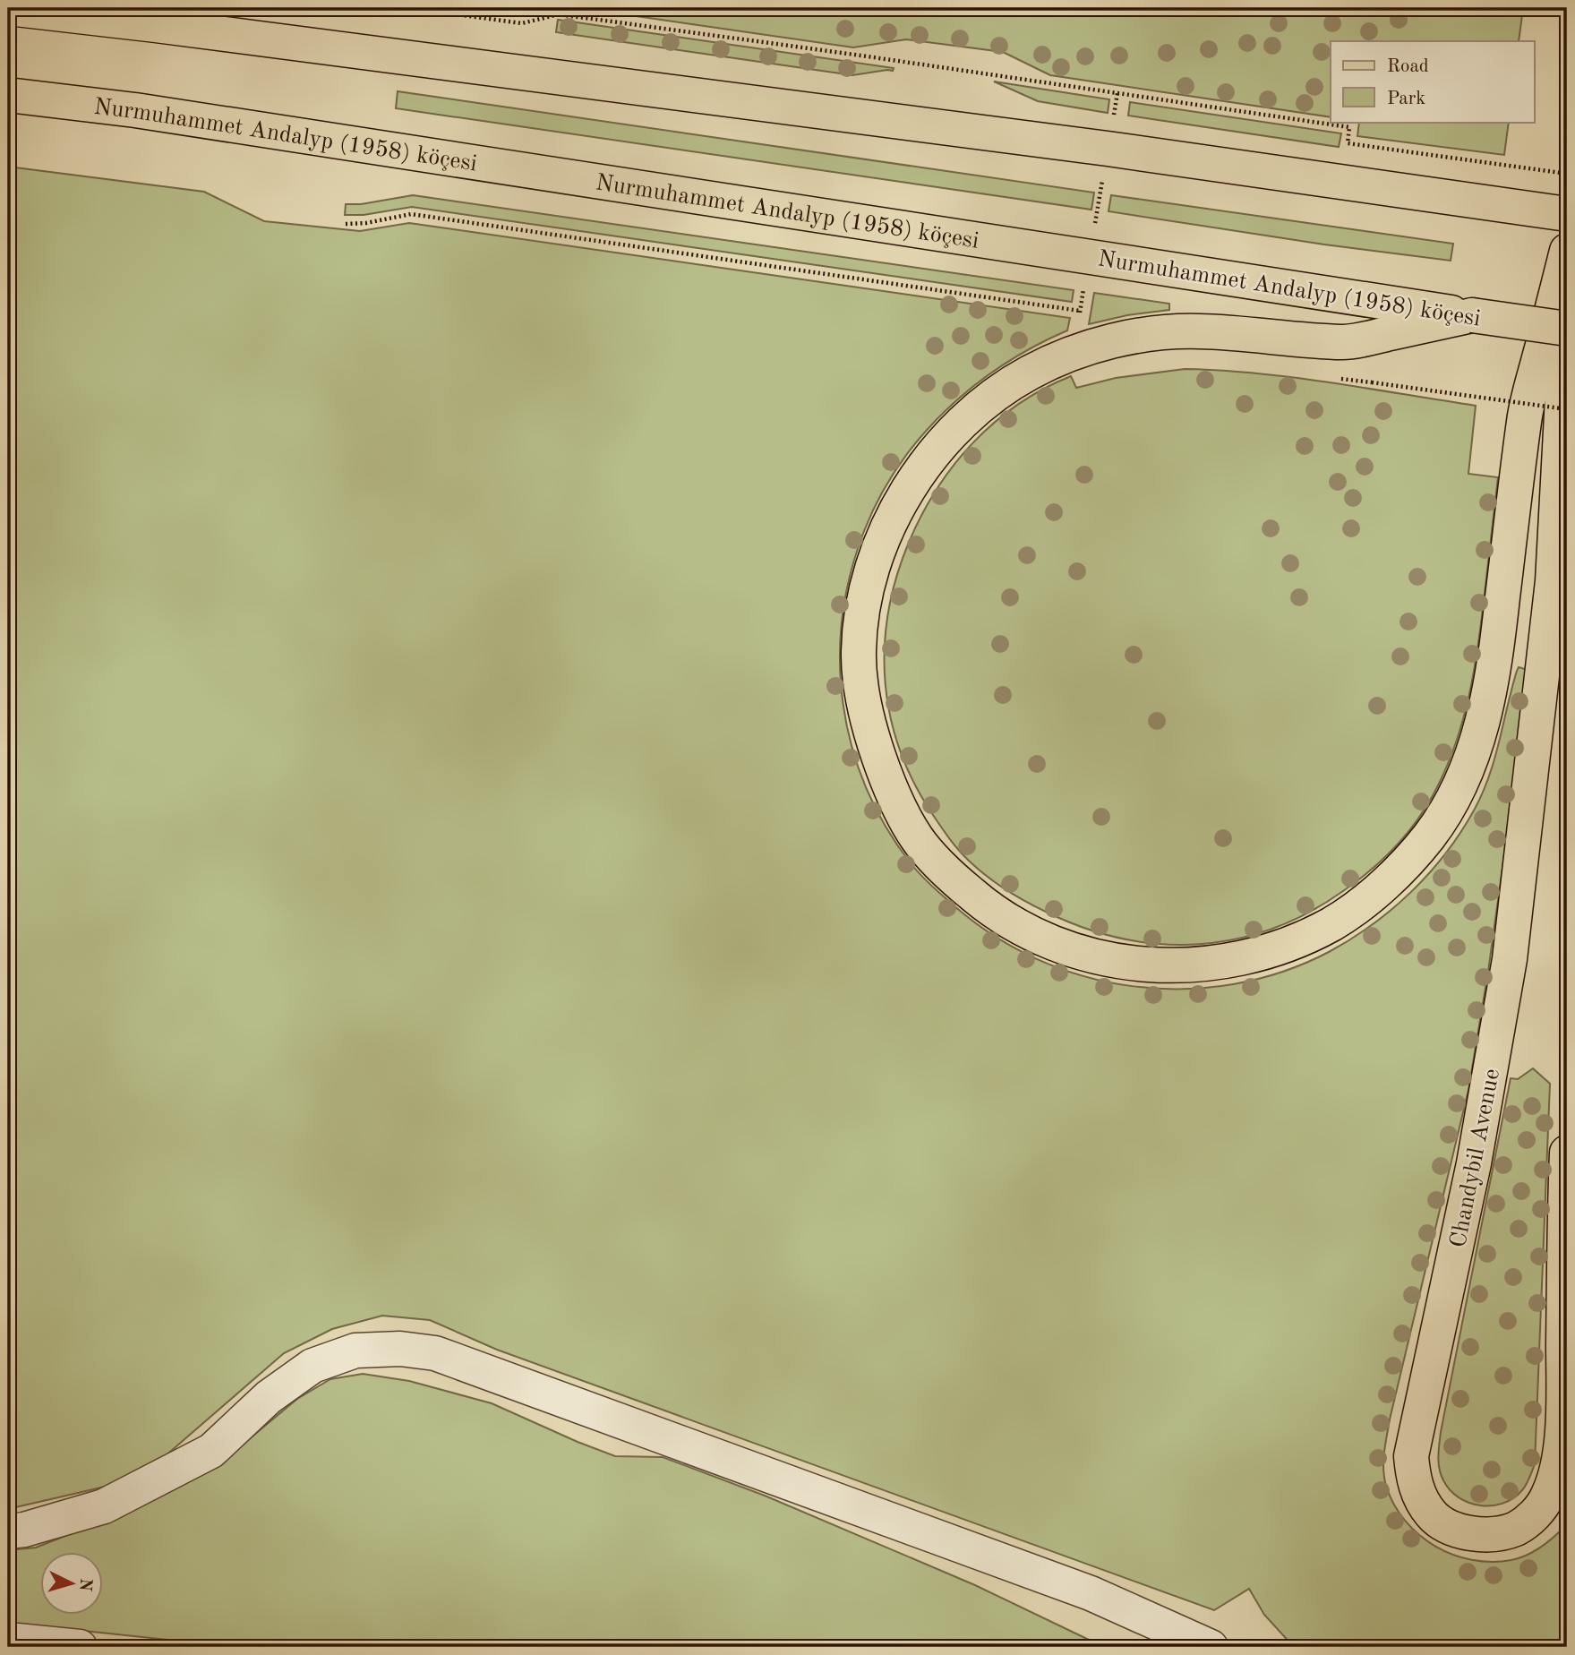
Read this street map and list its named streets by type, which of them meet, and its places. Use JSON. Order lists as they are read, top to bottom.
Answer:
{
  "streets": {
    "main road": ["Nurmuhammet Andalyp (1958) köçesi", "Chandybil Avenue"]
  },
  "legend": ["Road", "Park"],
  "north": "right"
}
